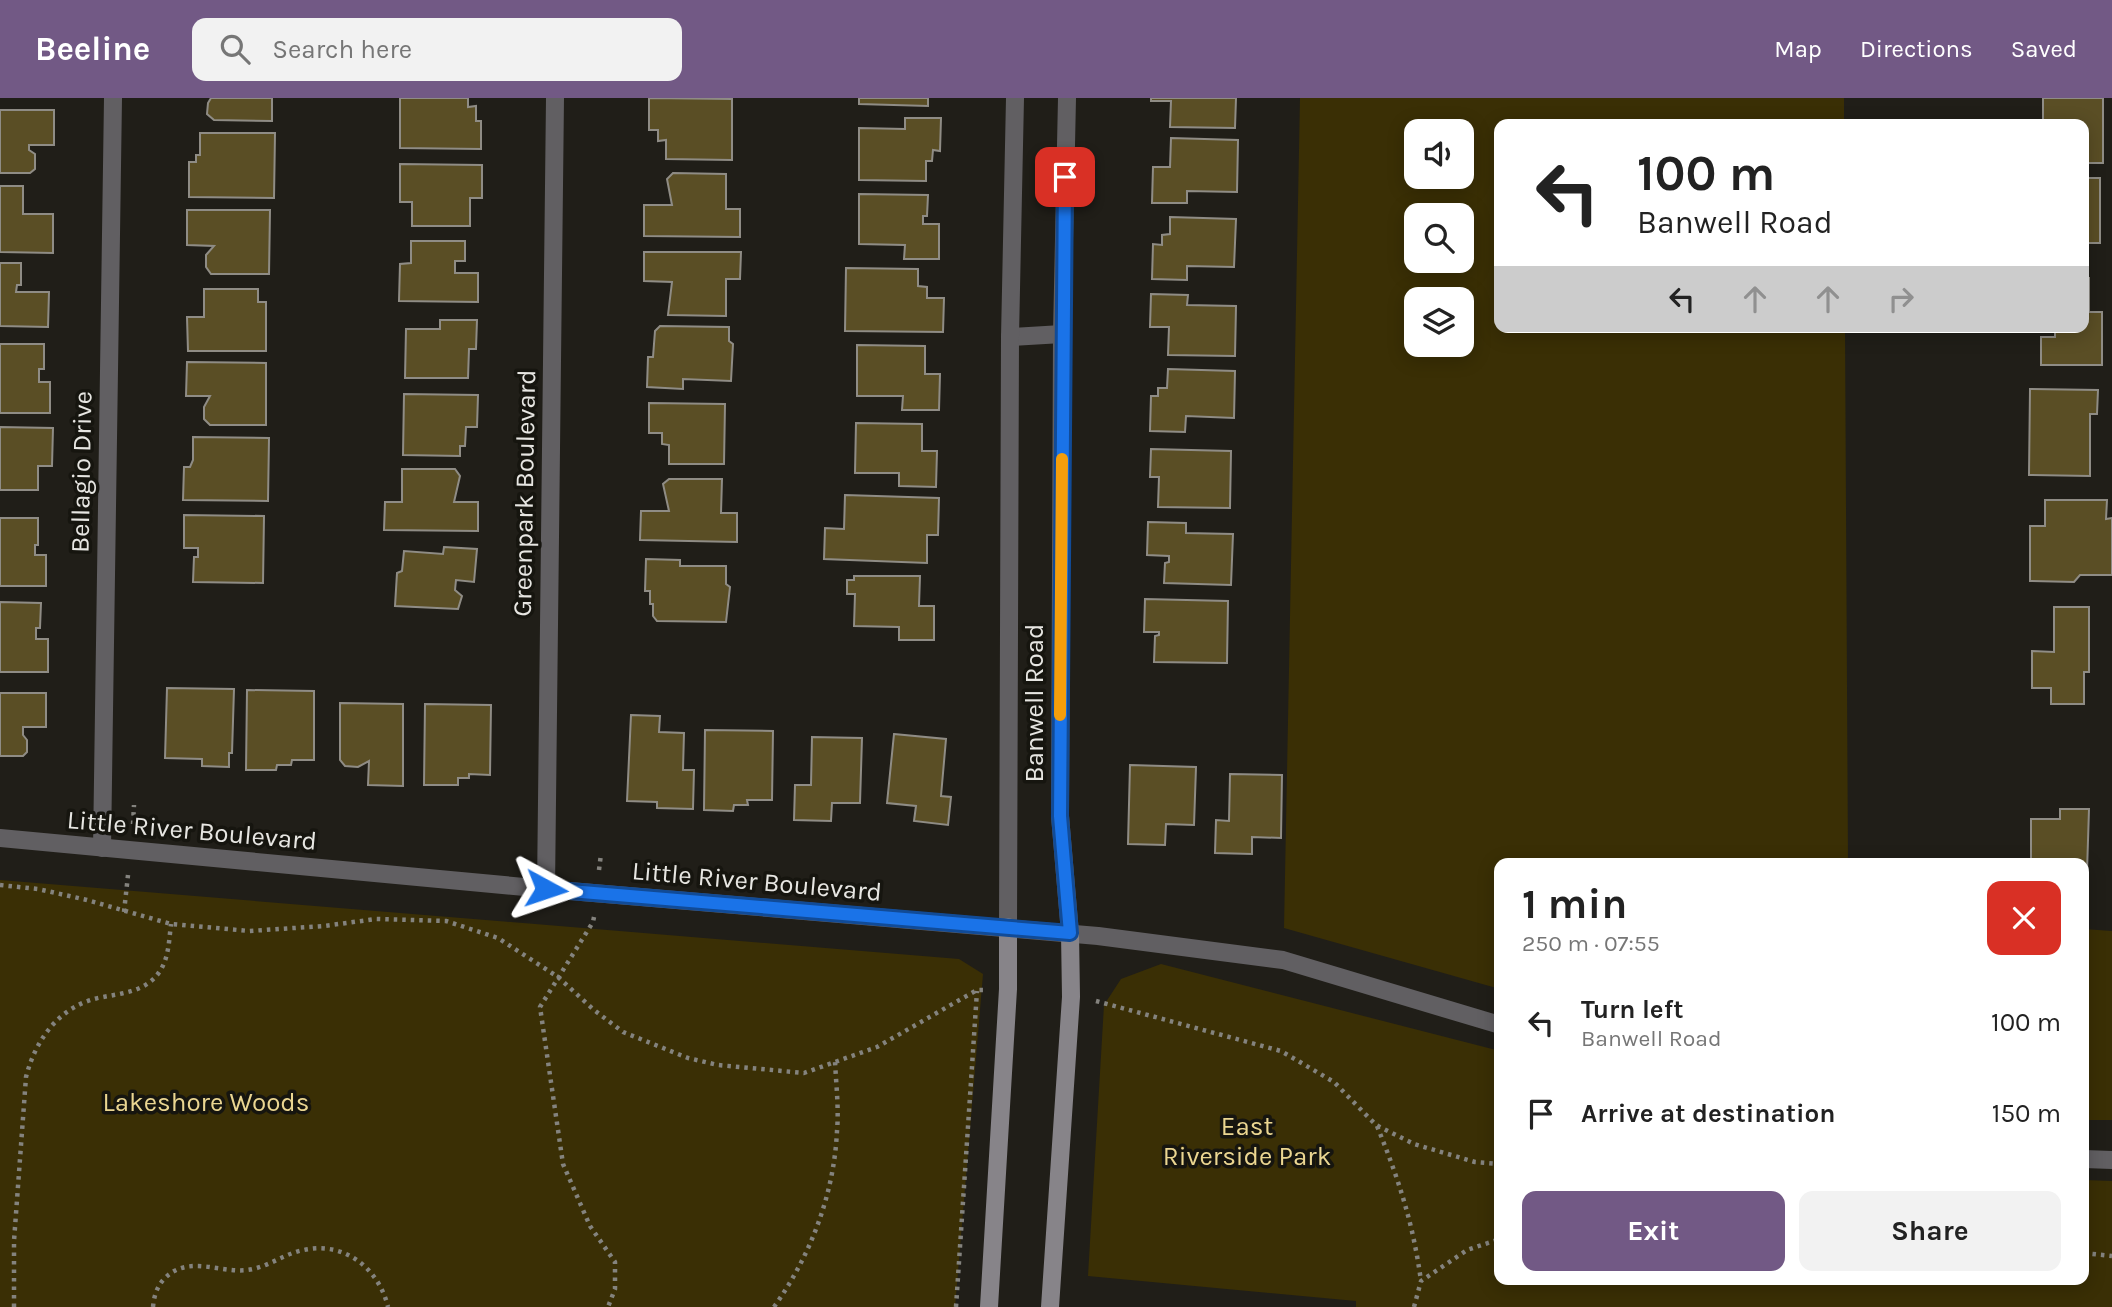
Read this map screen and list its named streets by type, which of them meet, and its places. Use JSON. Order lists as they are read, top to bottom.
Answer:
{
  "streets": {
    "main road": ["Banwell Road"],
    "street": ["Bellagio Drive", "Greenpark Boulevard", "Little River Boulevard"]
  },
  "crossings": [
    ["Bellagio Drive", "Little River Boulevard"],
    ["Greenpark Boulevard", "Little River Boulevard"],
    ["Banwell Road", "Little River Boulevard"]
  ],
  "parks": ["Lakeshore Woods", "East Riverside Park"],
  "page": {
    "header": "Beeline",
    "search": "Search here",
    "nav": ["Map", "Directions", "Saved"],
    "turn": ["100 m", "Banwell Road"],
    "heading": ["1 min", "250 m · 07:55"],
    "list": [
      {
        "name": "Turn left",
        "note": "Banwell Road",
        "value": "100 m"
      },
      {
        "name": "Arrive at destination",
        "value": "150 m"
      }
    ],
    "buttons": ["Exit", "Share"]
  }
}
